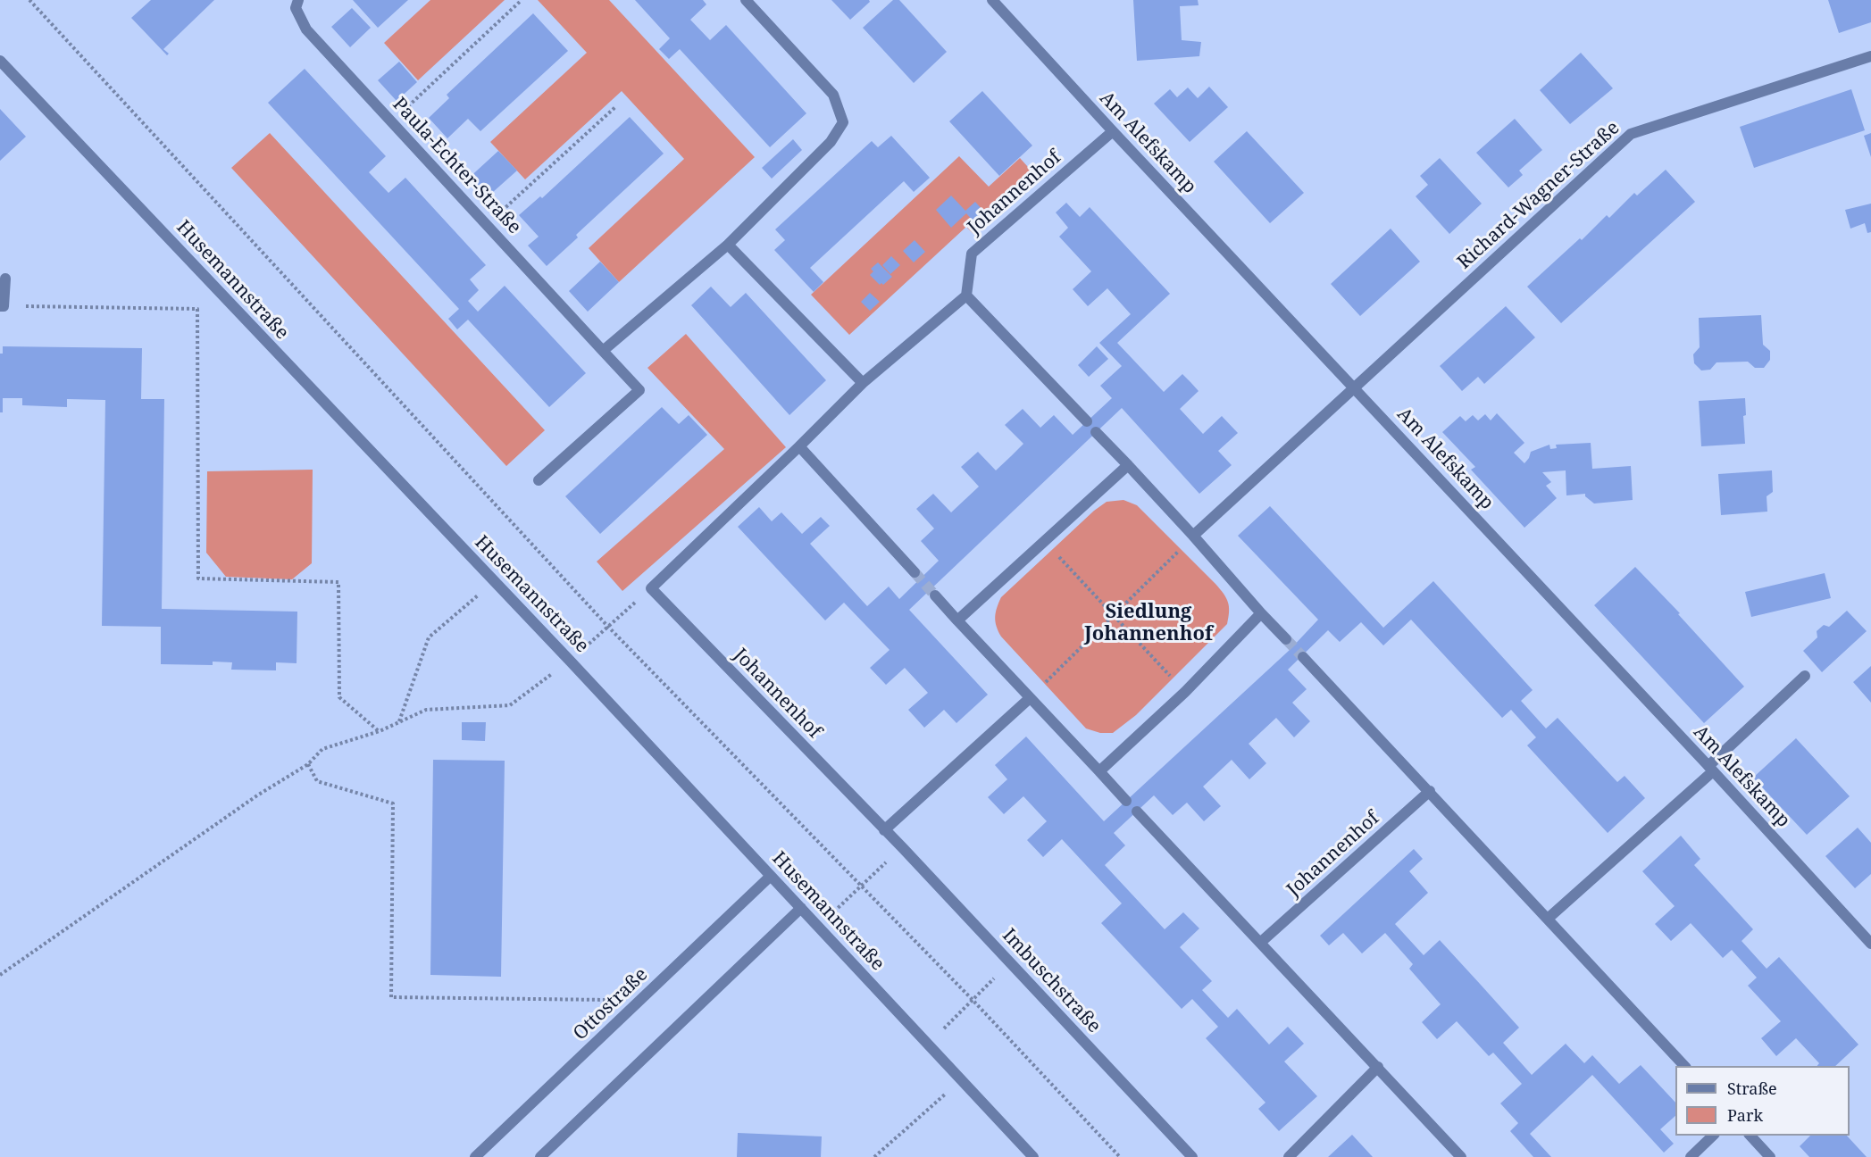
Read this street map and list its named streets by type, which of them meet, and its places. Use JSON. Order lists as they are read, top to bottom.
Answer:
{
  "streets": {
    "street": [
      "Am Alefskamp",
      "Paula-Echter-Straße",
      "Johannenhof",
      "Richard-Wagner-Straße",
      "Husemannstraße",
      "Imbuschstraße",
      "Ottostraße"
    ]
  },
  "crossings": [
    ["Am Alefskamp", "Johannenhof"],
    ["Am Alefskamp", "Richard-Wagner-Straße"],
    ["Johannenhof", "Imbuschstraße"],
    ["Husemannstraße", "Ottostraße"]
  ],
  "districts": ["Siedlung Johannenhof"],
  "legend": ["Straße", "Park"]
}
